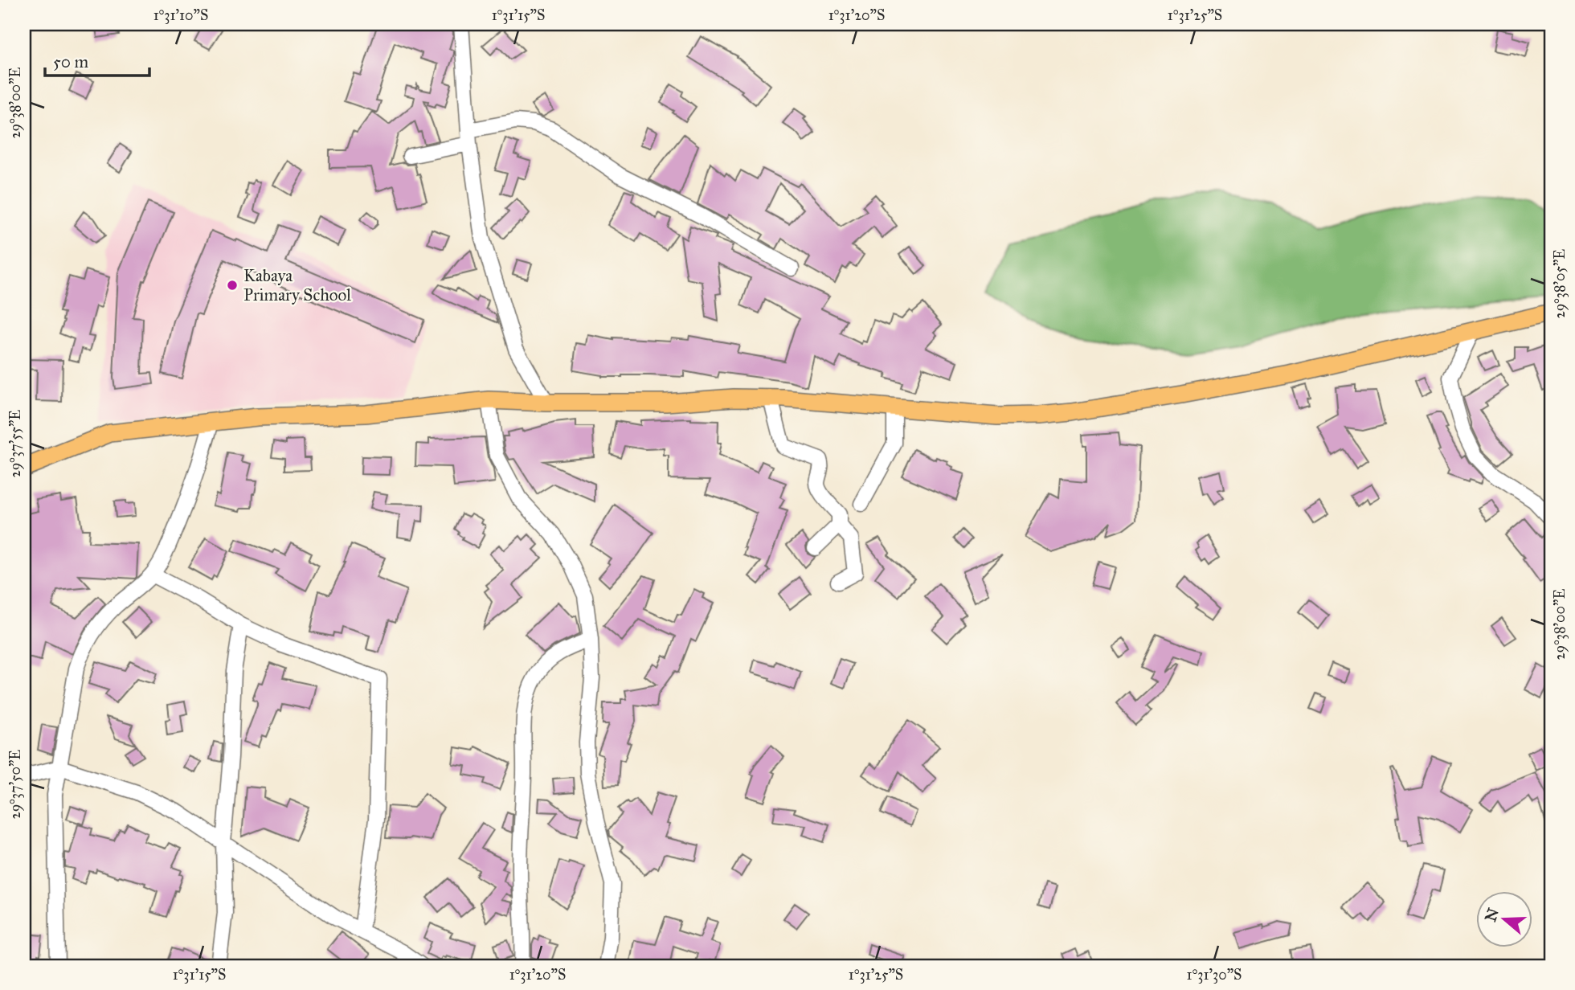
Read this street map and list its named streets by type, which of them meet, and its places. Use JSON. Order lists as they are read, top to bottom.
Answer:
{
  "places": ["Kabaya Primary School"],
  "scale_bar": "50 m",
  "north": "left",
  "coordinates": [
    "1°31'10\"S",
    "1°31'15\"S",
    "1°31'20\"S",
    "1°31'25\"S",
    "29°38'00\"E",
    "29°38'05\"E",
    "29°37'55\"E",
    "29°37'50\"E",
    "1°31'30\"S"
  ]
}
